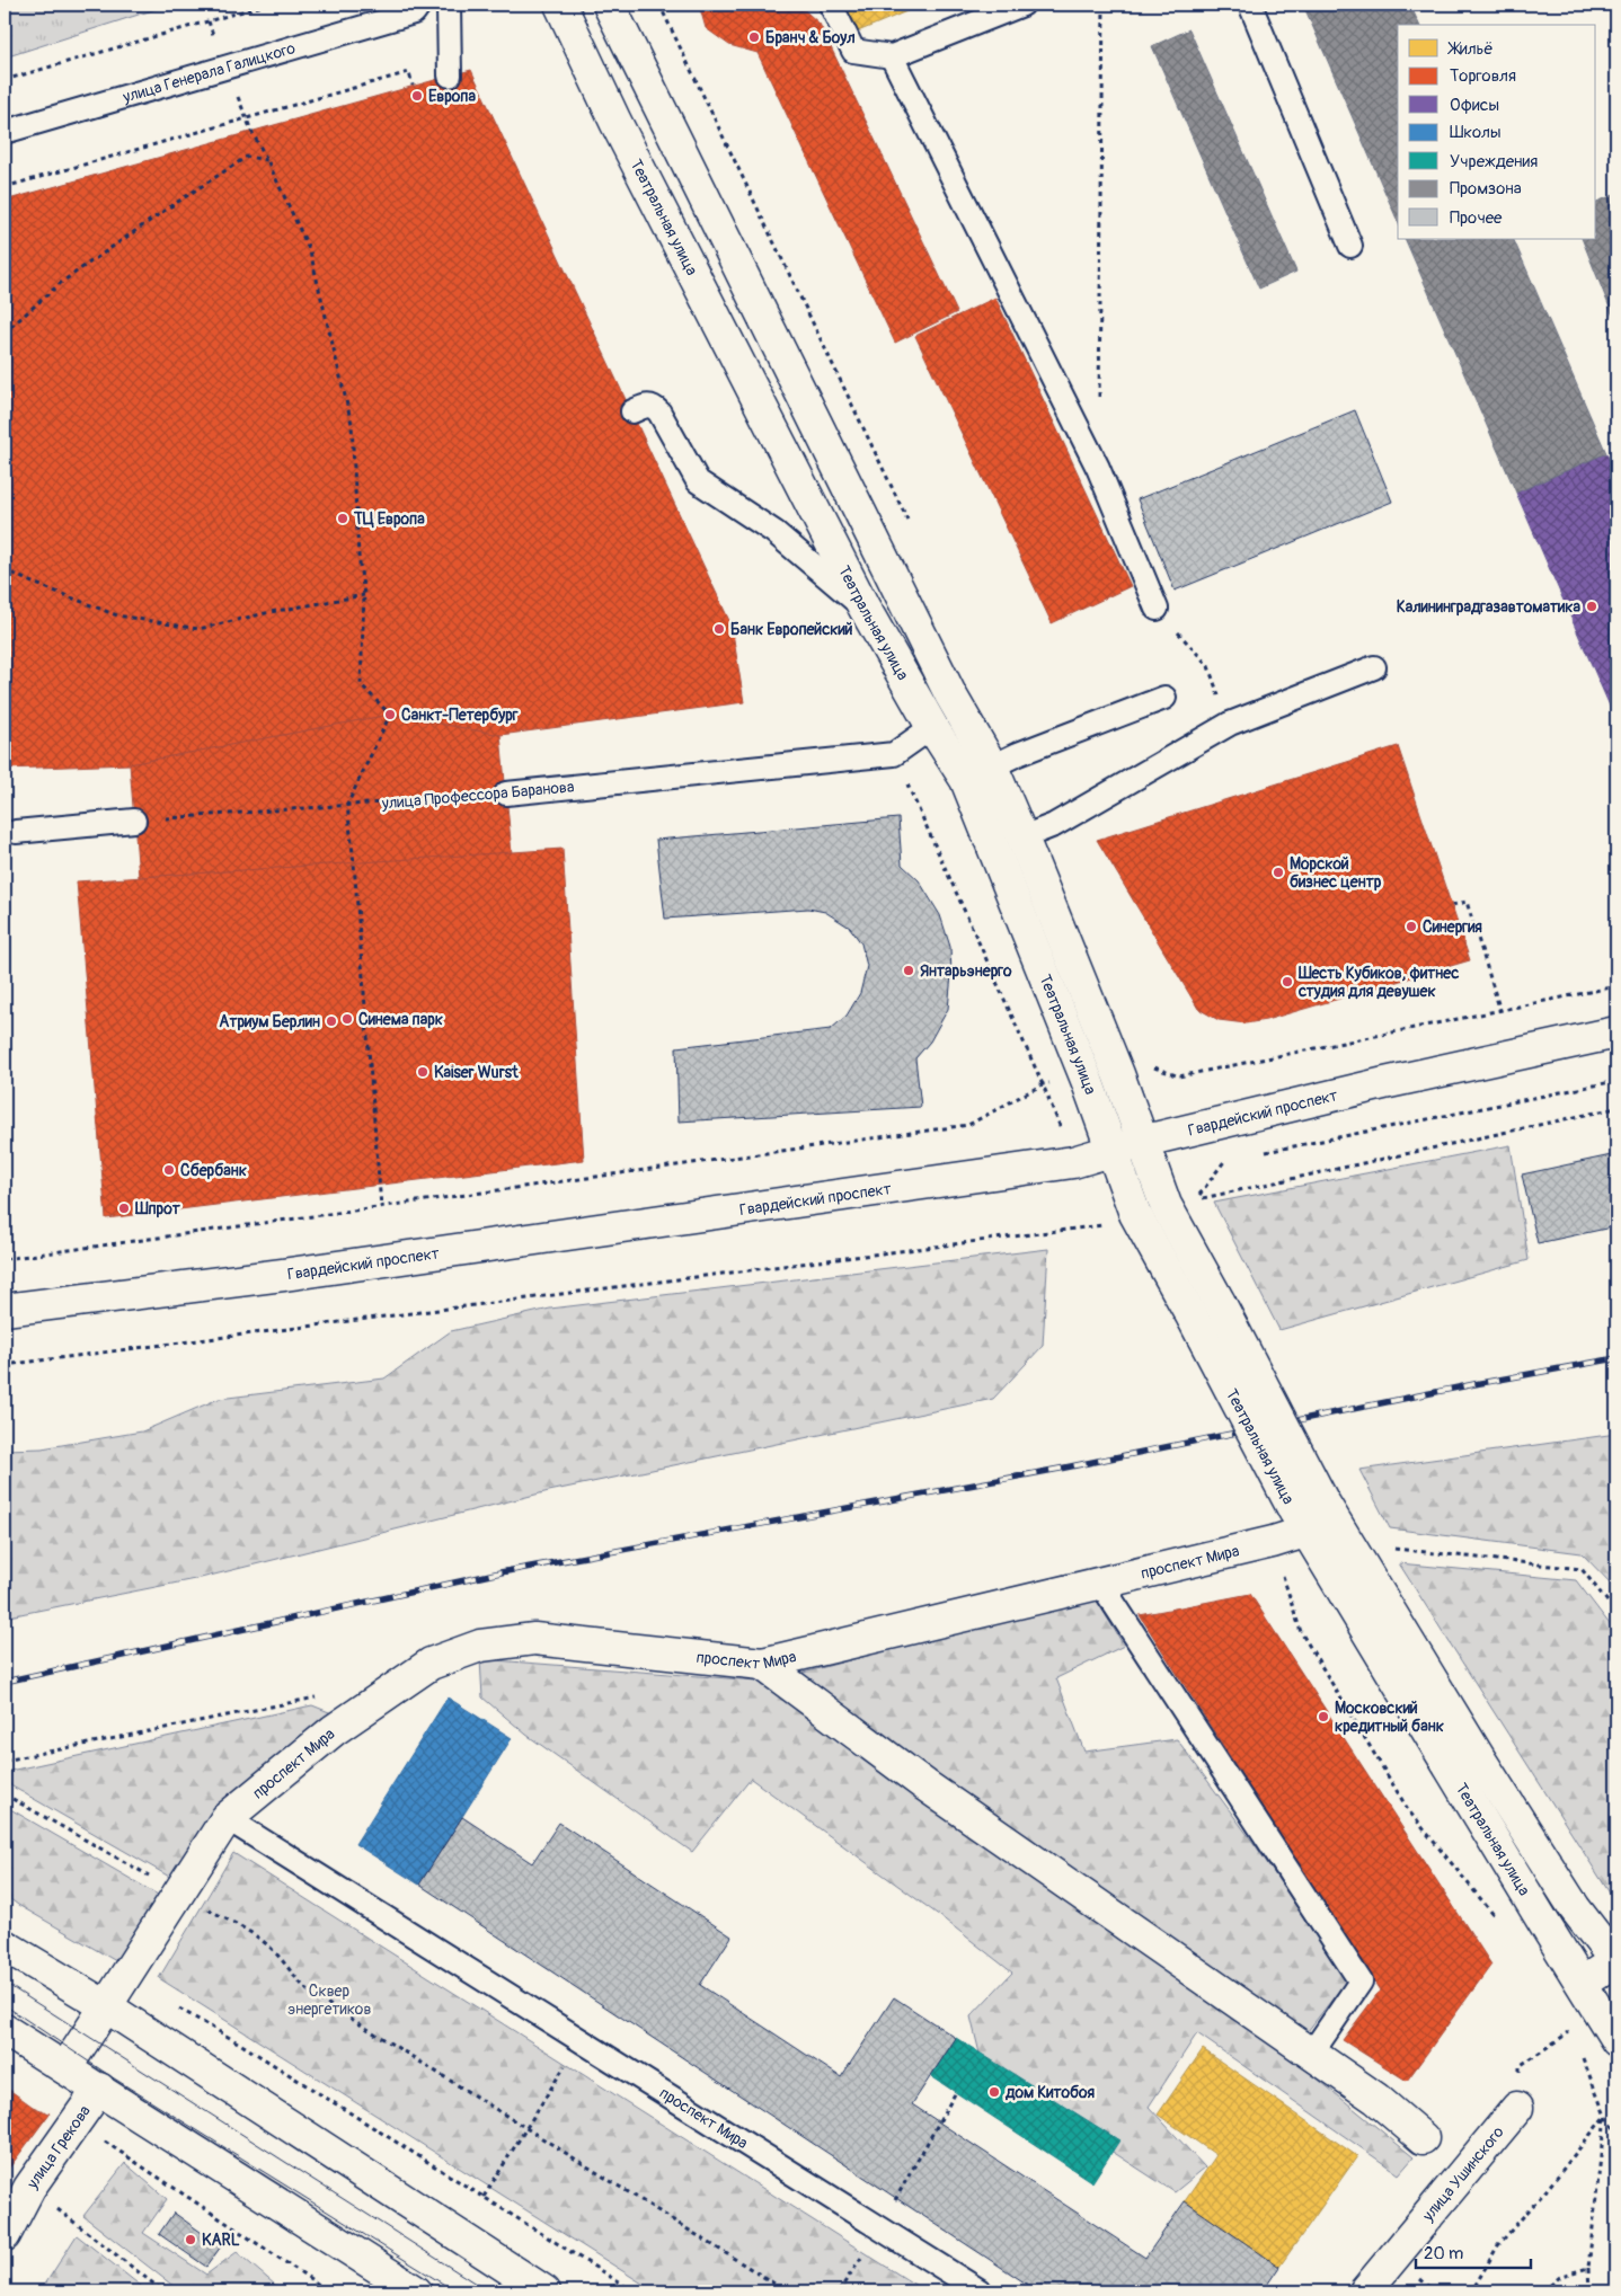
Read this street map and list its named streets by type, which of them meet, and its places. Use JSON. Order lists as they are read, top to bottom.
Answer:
{
  "streets": {
    "main road": [
      "Театральная улица",
      "Гвардейский проспект",
      "проспект Мира",
      "улица Грекова",
      "улица Ушинского"
    ],
    "lane": ["улица Генерала Галицкого", "улица Профессора Баранова"]
  },
  "crossings": [
    ["Театральная улица", "улица Профессора Баранова"],
    ["Театральная улица", "Гвардейский проспект"],
    ["Театральная улица", "проспект Мира"]
  ],
  "parks": ["Сквер энергетиков"],
  "places": [
    "Бранч & Боул",
    "Европа",
    "ТЦ Европа",
    "Калининградгазавтоматика",
    "Банк Европейский",
    "Санкт-Петербург",
    "Морской бизнес центр",
    "Синергия",
    "Янтарьэнерго",
    "Шесть Кубиков, фитнес студия для девушек",
    "Синема парк",
    "Атриум Берлин",
    "Kaiser Wurst",
    "Сбербанк",
    "Шпрот",
    "Московский кредитный банк",
    "дом Китобоя",
    "KARL"
  ],
  "legend": [
    "Жильё",
    "Торговля",
    "Офисы",
    "Школы",
    "Учреждения",
    "Промзона",
    "Прочее"
  ],
  "scale_bar": "20 m"
}
